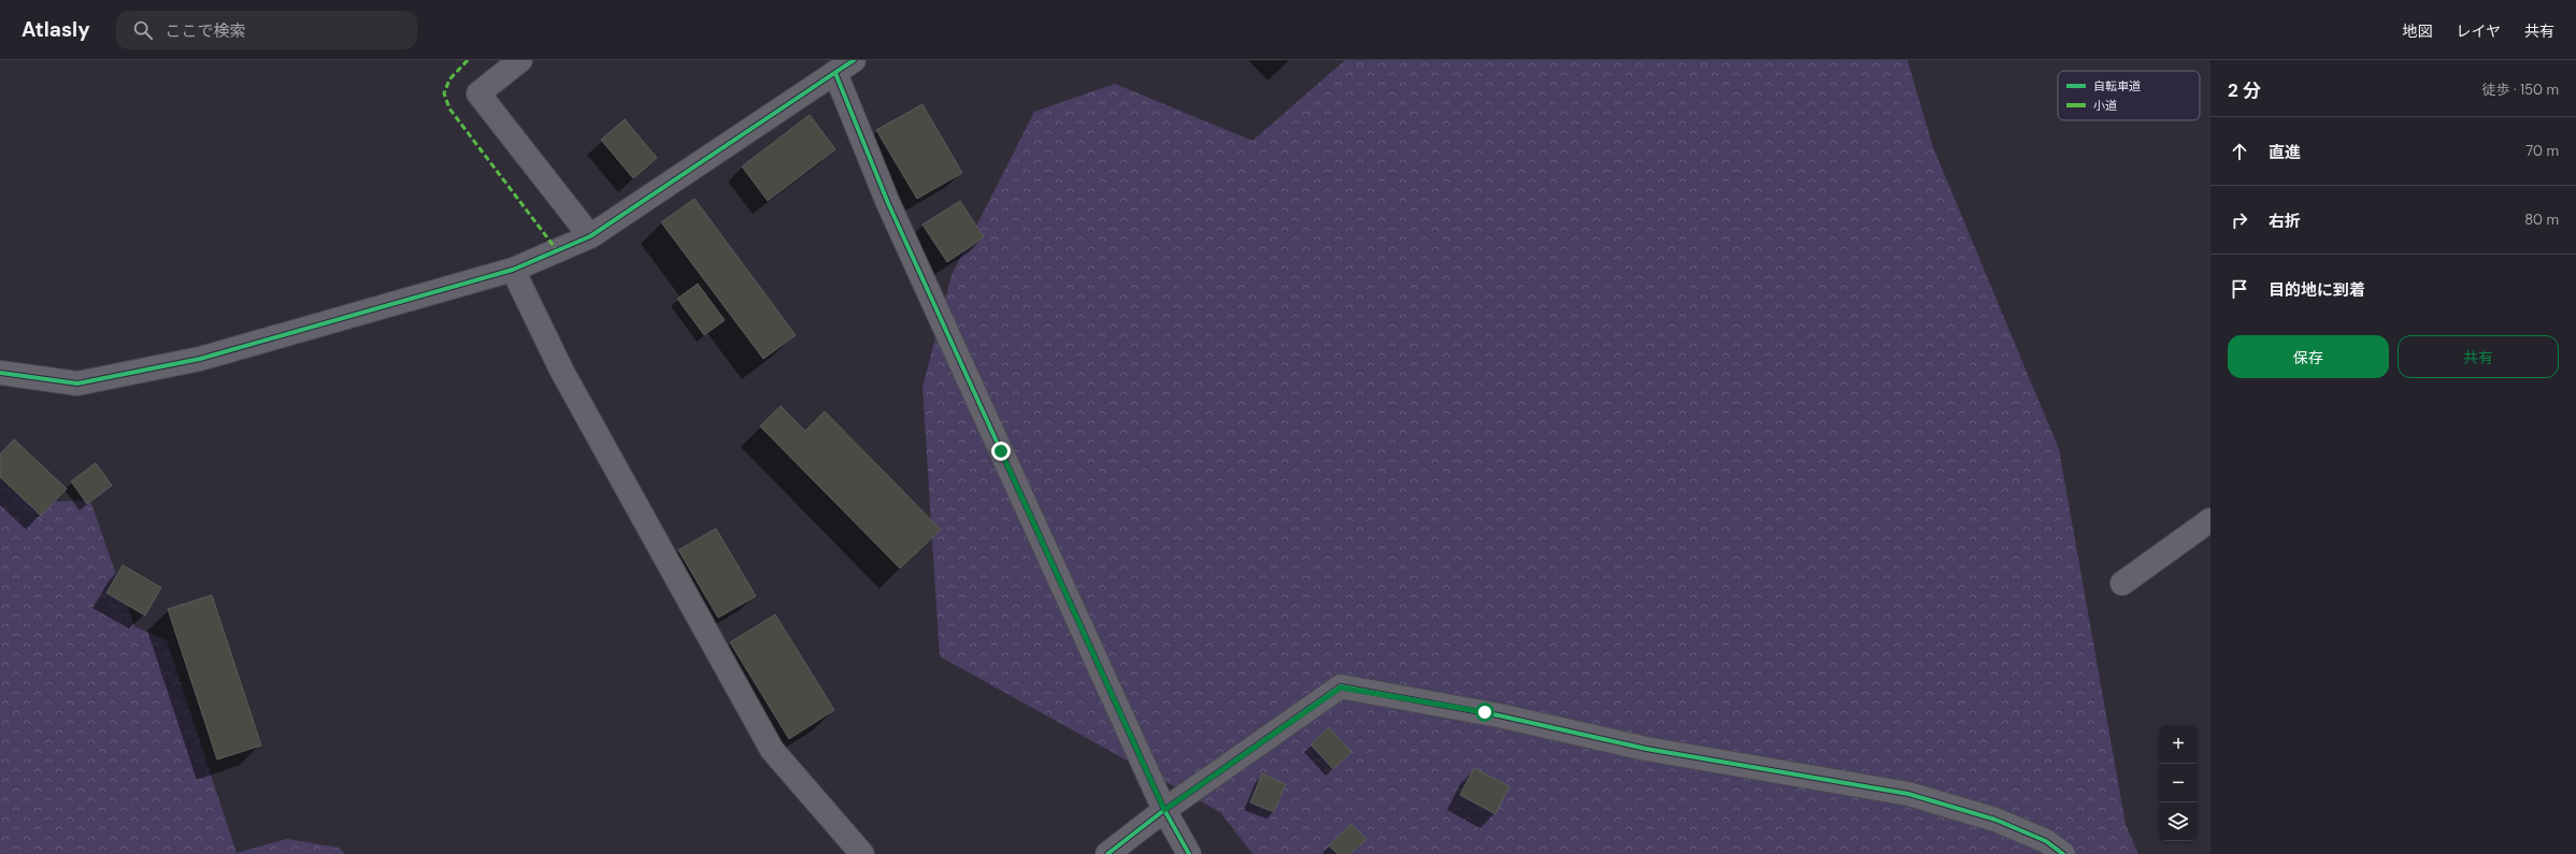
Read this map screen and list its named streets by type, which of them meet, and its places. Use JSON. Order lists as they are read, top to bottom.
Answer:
{
  "legend": ["自転車道", "小道"],
  "page": {
    "header": "Atlasly",
    "search": "ここで検索",
    "nav": ["地図", "レイヤ", "共有"],
    "heading": ["2 分", "徒歩 · 150 m"],
    "list": [
      ["直進", "70 m"],
      ["右折", "80 m"],
      "目的地に到着"
    ],
    "buttons": ["保存", "共有"],
    "map_buttons": ["+", "−"]
  }
}
